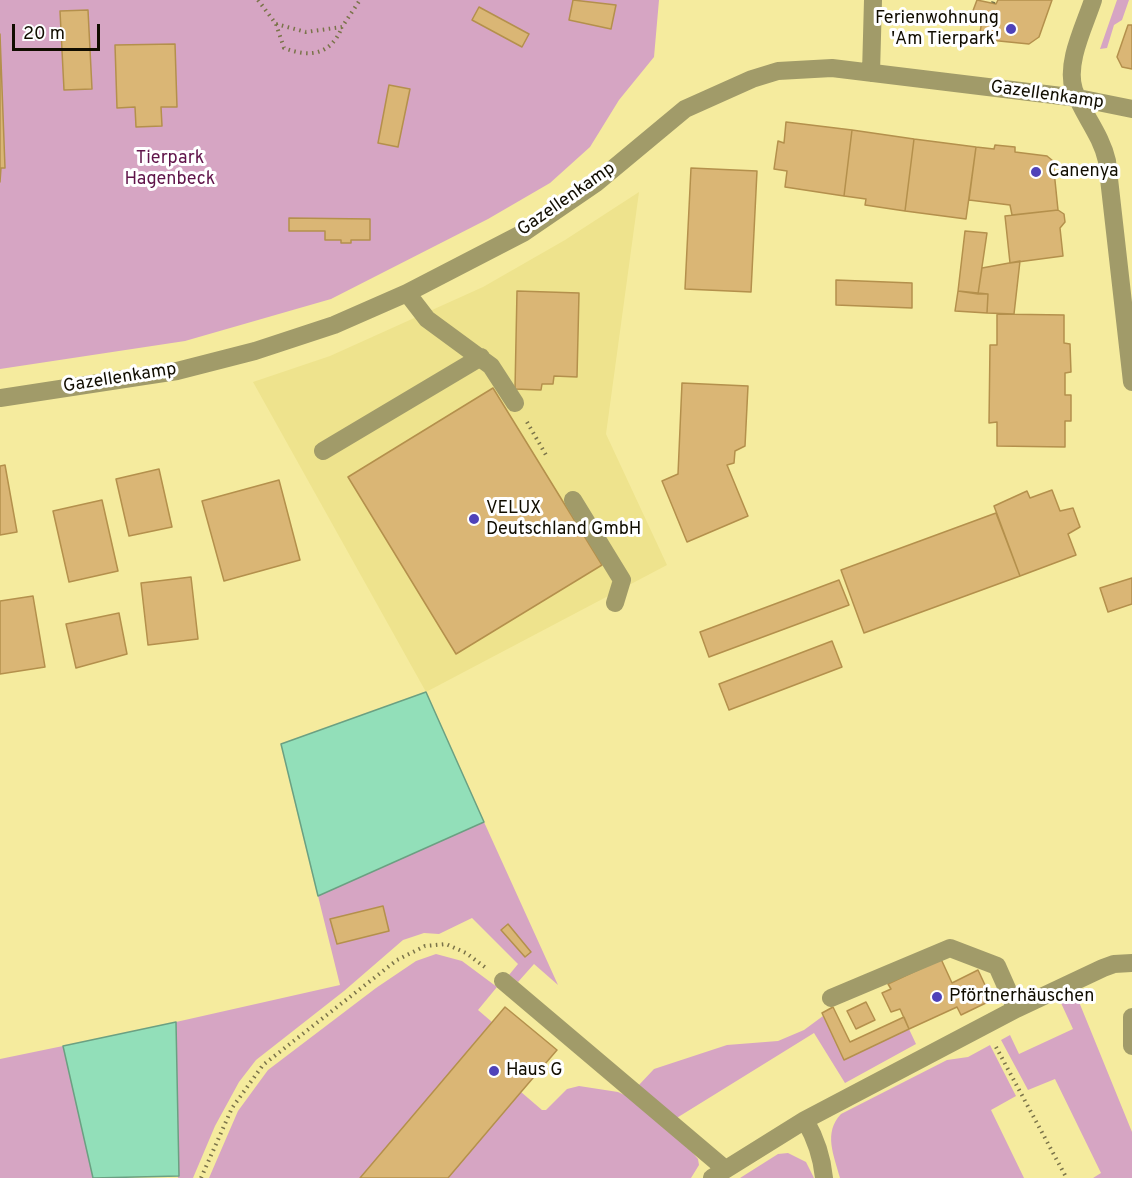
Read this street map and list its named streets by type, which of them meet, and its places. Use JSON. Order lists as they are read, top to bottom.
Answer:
{
  "streets": {
    "street": ["Gazellenkamp"]
  },
  "parks": ["Tierpark Hagenbeck"],
  "places": [
    "Ferienwohnung 'Am Tierpark'",
    "Canenya",
    "VELUX Deutschland GmbH",
    "Pförtnerhäuschen",
    "Haus G"
  ],
  "scale_bar": "20 m"
}
